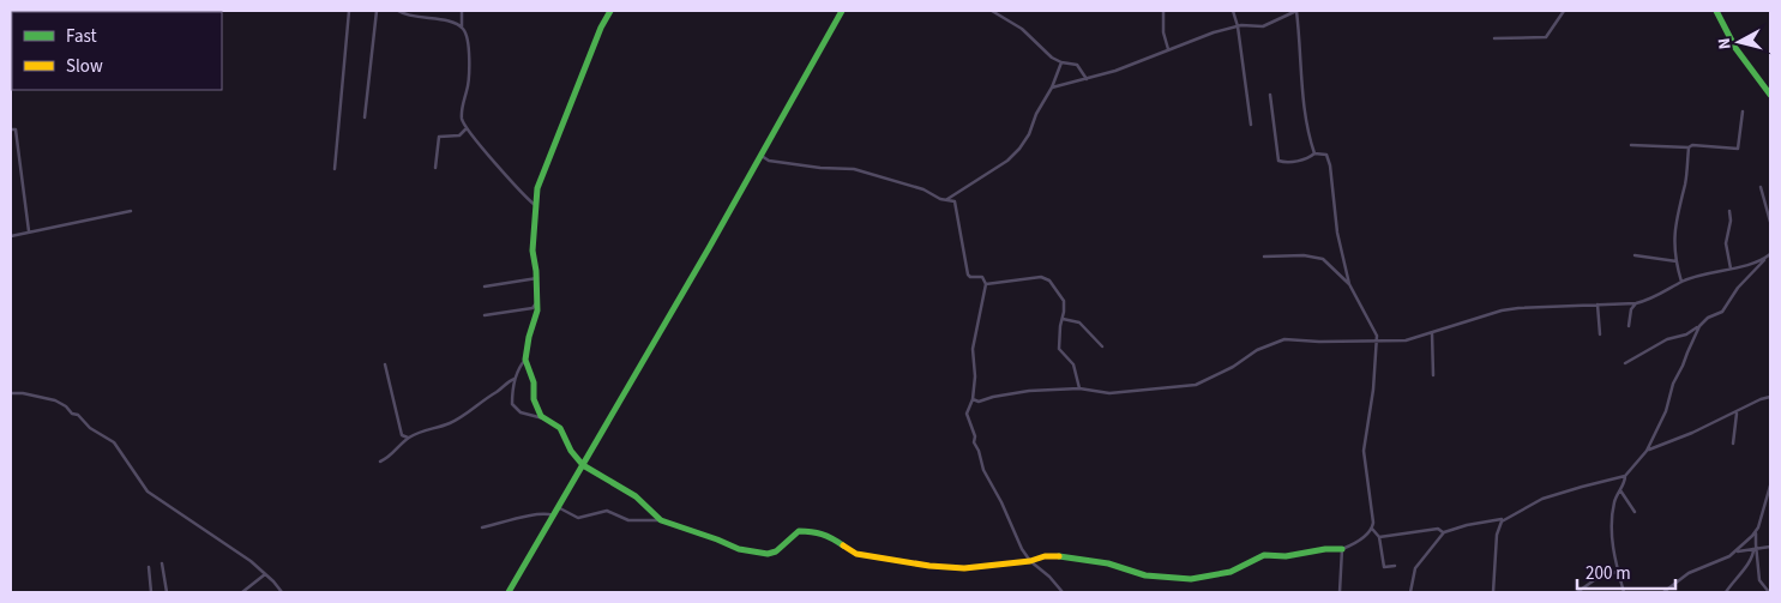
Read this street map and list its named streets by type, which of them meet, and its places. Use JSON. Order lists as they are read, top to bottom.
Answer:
{
  "legend": ["Fast", "Slow"],
  "scale_bar": "200 m",
  "north": "left"
}
